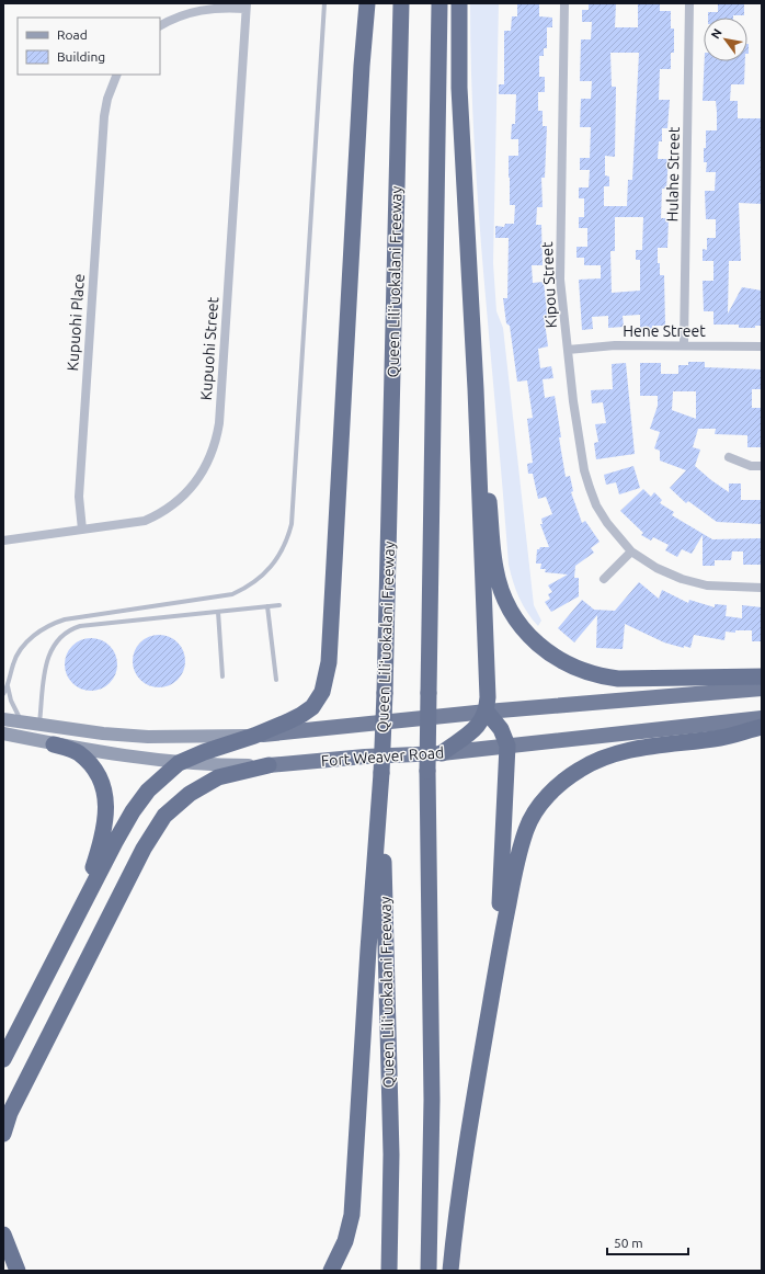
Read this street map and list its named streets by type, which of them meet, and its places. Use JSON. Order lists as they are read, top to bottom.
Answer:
{
  "streets": {
    "highway": ["Queen Liliʻuokalani Freeway", "Fort Weaver Road"],
    "street": [
      "Hulahe Street",
      "Kipou Street",
      "Kupuohi Place",
      "Hene Street",
      "Kupuohi Street"
    ]
  },
  "crossings": [
    ["Hulahe Street", "Hene Street"],
    ["Kipou Street", "Hene Street"],
    ["Kupuohi Place", "Kupuohi Street"]
  ],
  "legend": ["Road", "Building"],
  "scale_bar": "50 m",
  "north": "top left"
}
